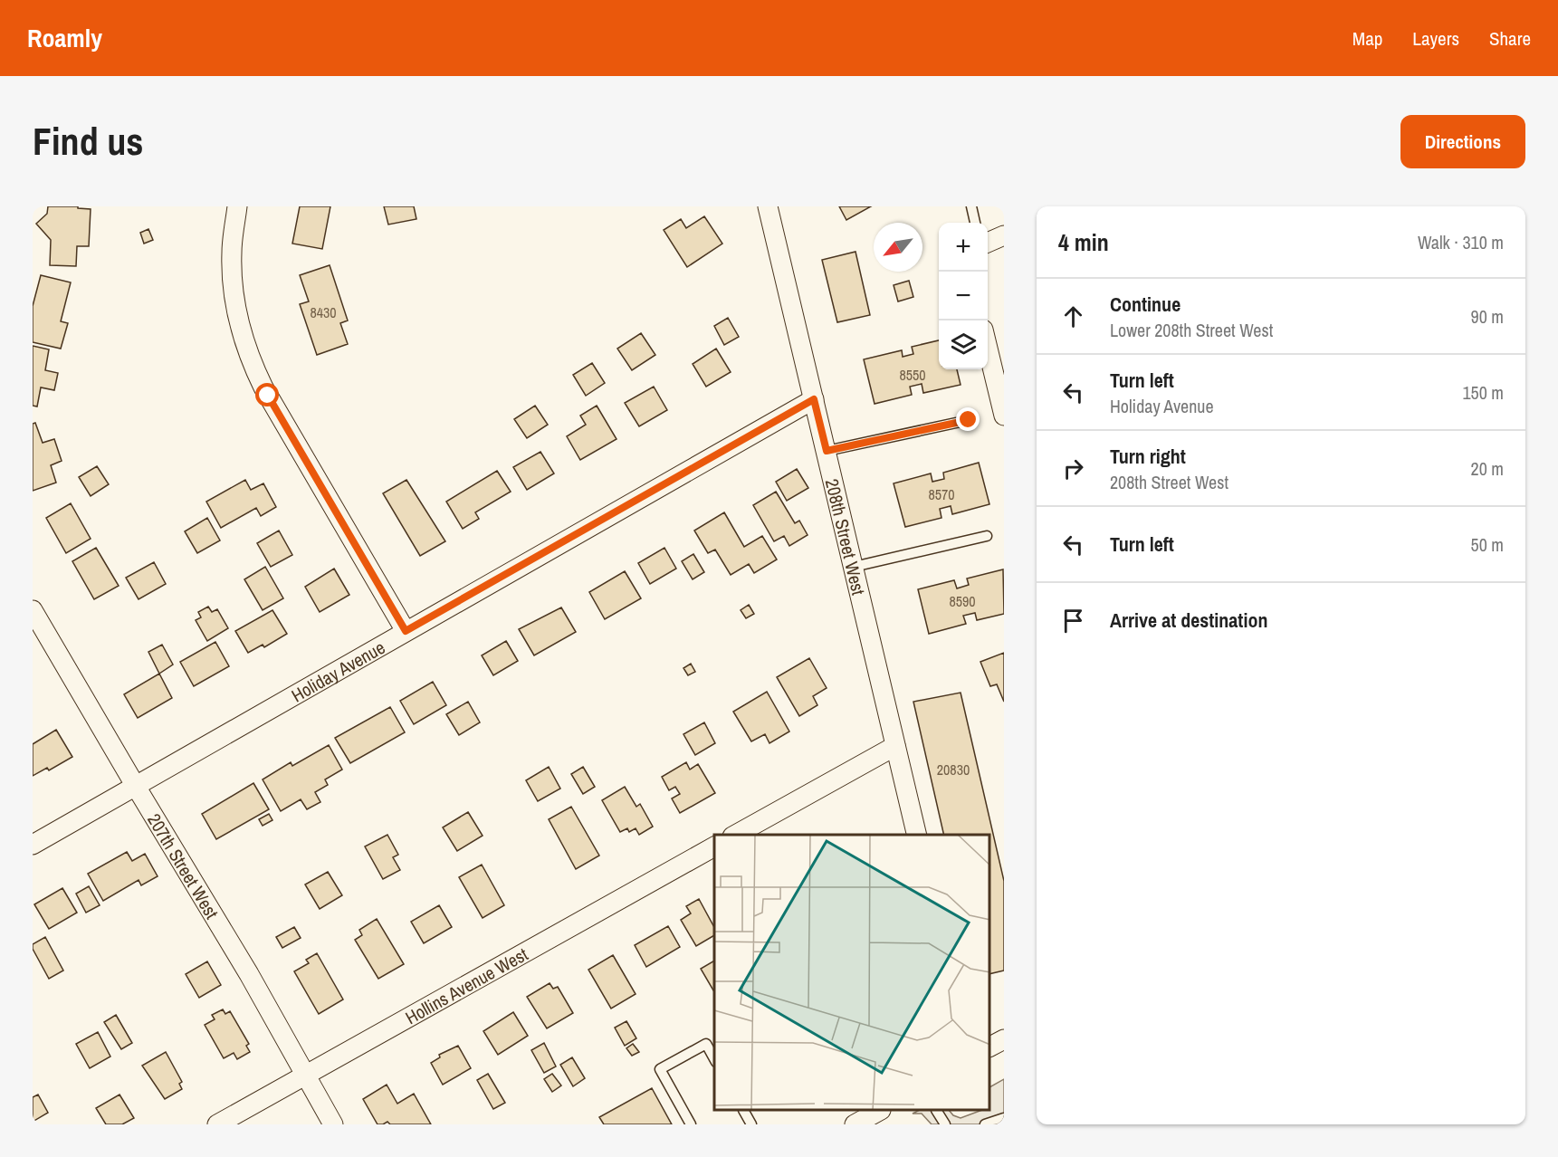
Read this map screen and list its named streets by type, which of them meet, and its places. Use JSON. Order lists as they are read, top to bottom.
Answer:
{
  "streets": {
    "street": [
      "208th Street West",
      "Holiday Avenue",
      "207th Street West",
      "Hollins Avenue West"
    ]
  },
  "crossings": [
    ["208th Street West", "Holiday Avenue"],
    ["Holiday Avenue", "207th Street West"],
    ["207th Street West", "Hollins Avenue West"]
  ],
  "house_numbers": [
    "8430",
    "8550",
    "8570",
    "8590",
    "20830"
  ],
  "north": "bottom left",
  "page": {
    "header": "Roamly",
    "nav": ["Map", "Layers", "Share"],
    "buttons": "Directions",
    "title": "Find us",
    "heading": ["4 min", "Walk · 310 m"],
    "map_buttons": ["+", "−"],
    "list": [
      ["Continue", "Lower 208th Street West", "90 m"],
      ["Turn left", "Holiday Avenue", "150 m"],
      ["Turn right", "208th Street West", "20 m"],
      ["Turn left", "50 m"],
      "Arrive at destination"
    ]
  }
}
